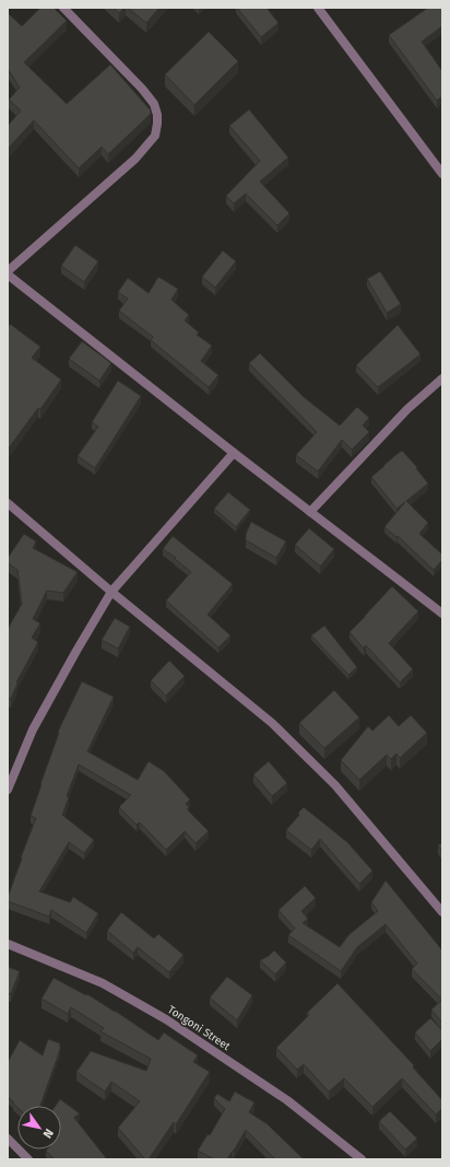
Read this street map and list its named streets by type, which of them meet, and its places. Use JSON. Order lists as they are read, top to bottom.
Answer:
{
  "streets": {
    "street": ["Tongoni Street"]
  },
  "north": "bottom right"
}
